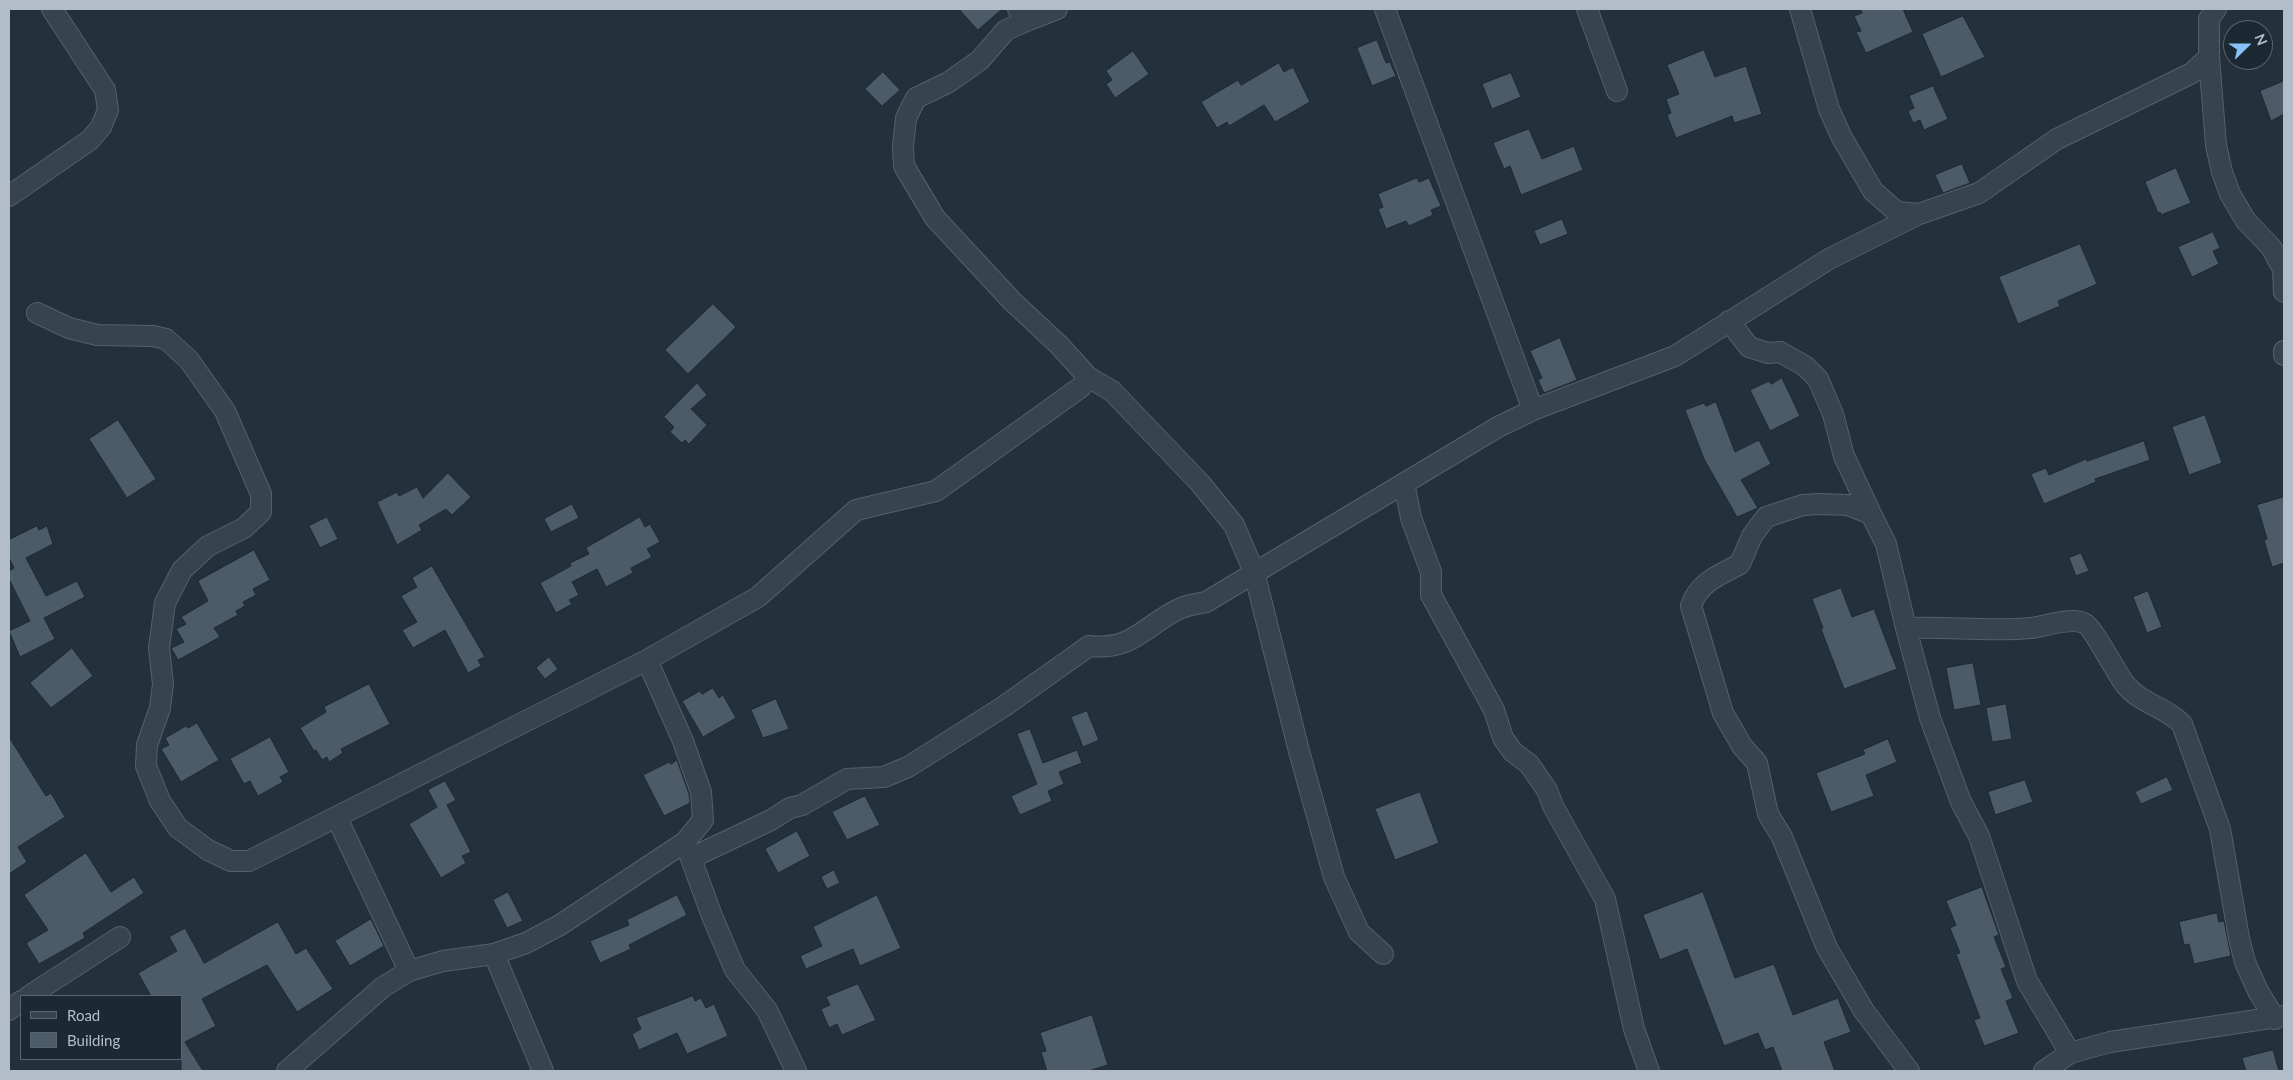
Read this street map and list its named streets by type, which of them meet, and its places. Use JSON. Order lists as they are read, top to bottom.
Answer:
{
  "legend": ["Road", "Building"],
  "north": "right"
}
